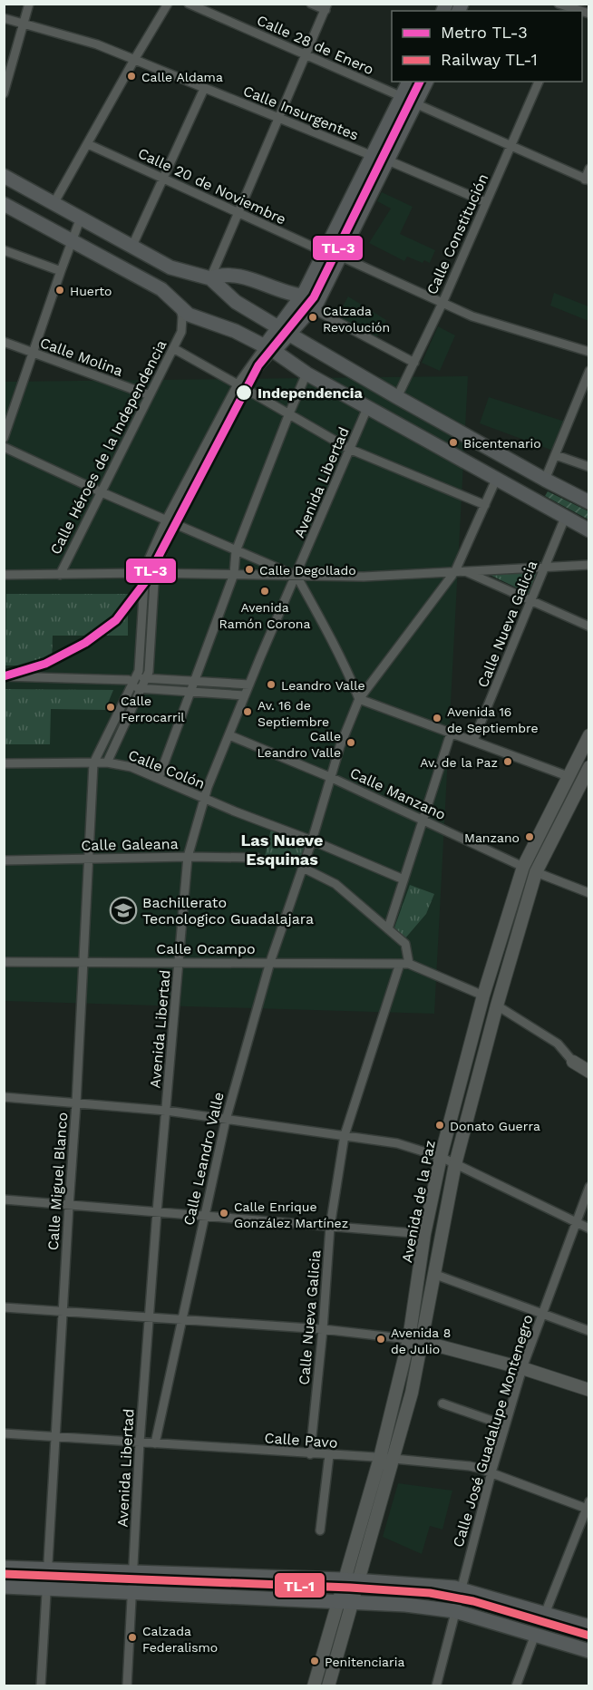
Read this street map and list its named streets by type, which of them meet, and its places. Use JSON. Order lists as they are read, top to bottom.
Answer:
{
  "streets": {
    "street": [
      "Calle 28 de Enero",
      "Calle Insurgentes",
      "Calle 20 de Noviembre",
      "Calle Constitución",
      "Calle Molina",
      "Calle Héroes de la Independencia",
      "Avenida Libertad",
      "Calle Nueva Galicia",
      "Calle Colón",
      "Calle Manzano",
      "Calle Galeana",
      "Calle Ocampo",
      "Calle Leandro Valle",
      "Calle Miguel Blanco",
      "Avenida de la Paz",
      "Calle José Guadalupe Montenegro",
      "Calle Pavo"
    ]
  },
  "crossings": [
    ["Calle Molina", "Calle Héroes de la Independencia"],
    ["Avenida Libertad", "Calle Colón"],
    ["Avenida Libertad", "Calle Manzano"],
    ["Avenida Libertad", "Calle Galeana"],
    ["Avenida Libertad", "Calle Ocampo"],
    ["Avenida Libertad", "Calle Pavo"],
    ["Calle Nueva Galicia", "Calle Ocampo"],
    ["Calle Nueva Galicia", "Calle Pavo"],
    ["Calle Colón", "Calle Leandro Valle"],
    ["Calle Colón", "Calle Miguel Blanco"],
    ["Calle Manzano", "Calle Leandro Valle"],
    ["Calle Manzano", "Avenida de la Paz"],
    ["Calle Galeana", "Calle Miguel Blanco"],
    ["Calle Ocampo", "Calle Leandro Valle"],
    ["Calle Ocampo", "Calle Miguel Blanco"],
    ["Calle Leandro Valle", "Calle Pavo"],
    ["Calle Miguel Blanco", "Calle Pavo"],
    ["Avenida de la Paz", "Calle Pavo"],
    ["Calle José Guadalupe Montenegro", "Calle Pavo"]
  ],
  "districts": ["Las Nueve Esquinas"],
  "places": {
    "other": [
      "Calle Aldama",
      "Huerto",
      "Calzada Revolución",
      "Independencia",
      "Bicentenario",
      "Calle Degollado",
      "Avenida Ramón Corona",
      "Leandro Valle",
      "Calle Ferrocarril",
      "Av. 16 de Septiembre",
      "Avenida 16 de Septiembre",
      "Calle Leandro Valle",
      "Av. de la Paz",
      "Manzano",
      "Donato Guerra",
      "Calle Enrique González Martínez",
      "Avenida 8 de Julio",
      "Calzada Federalismo",
      "Penitenciaria"
    ],
    "school or university": ["Bachillerato Tecnologico Guadalajara"]
  },
  "lines": ["metro line TL-3", "rail line TL-1"],
  "legend": ["Metro TL-3", "Railway TL-1"]
}
